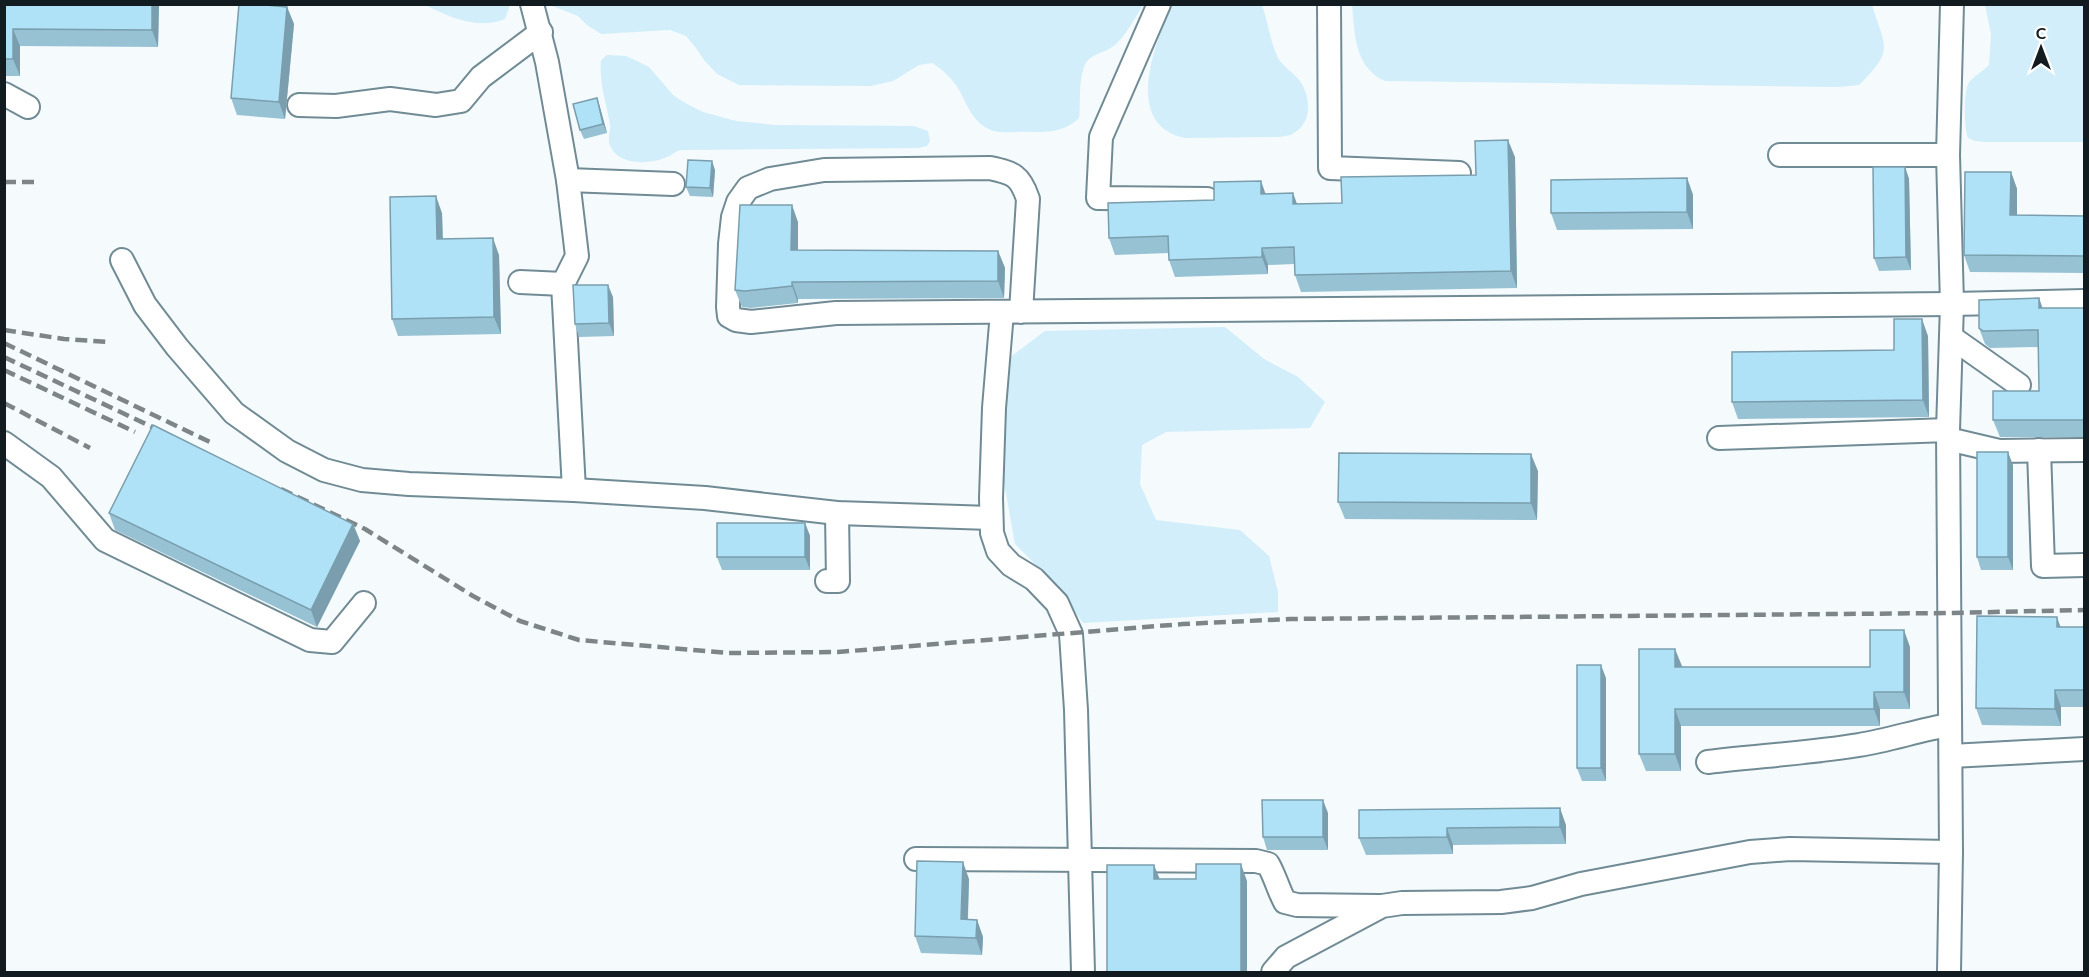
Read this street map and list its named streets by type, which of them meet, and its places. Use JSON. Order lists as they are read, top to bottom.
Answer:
{
  "north": "top"
}
